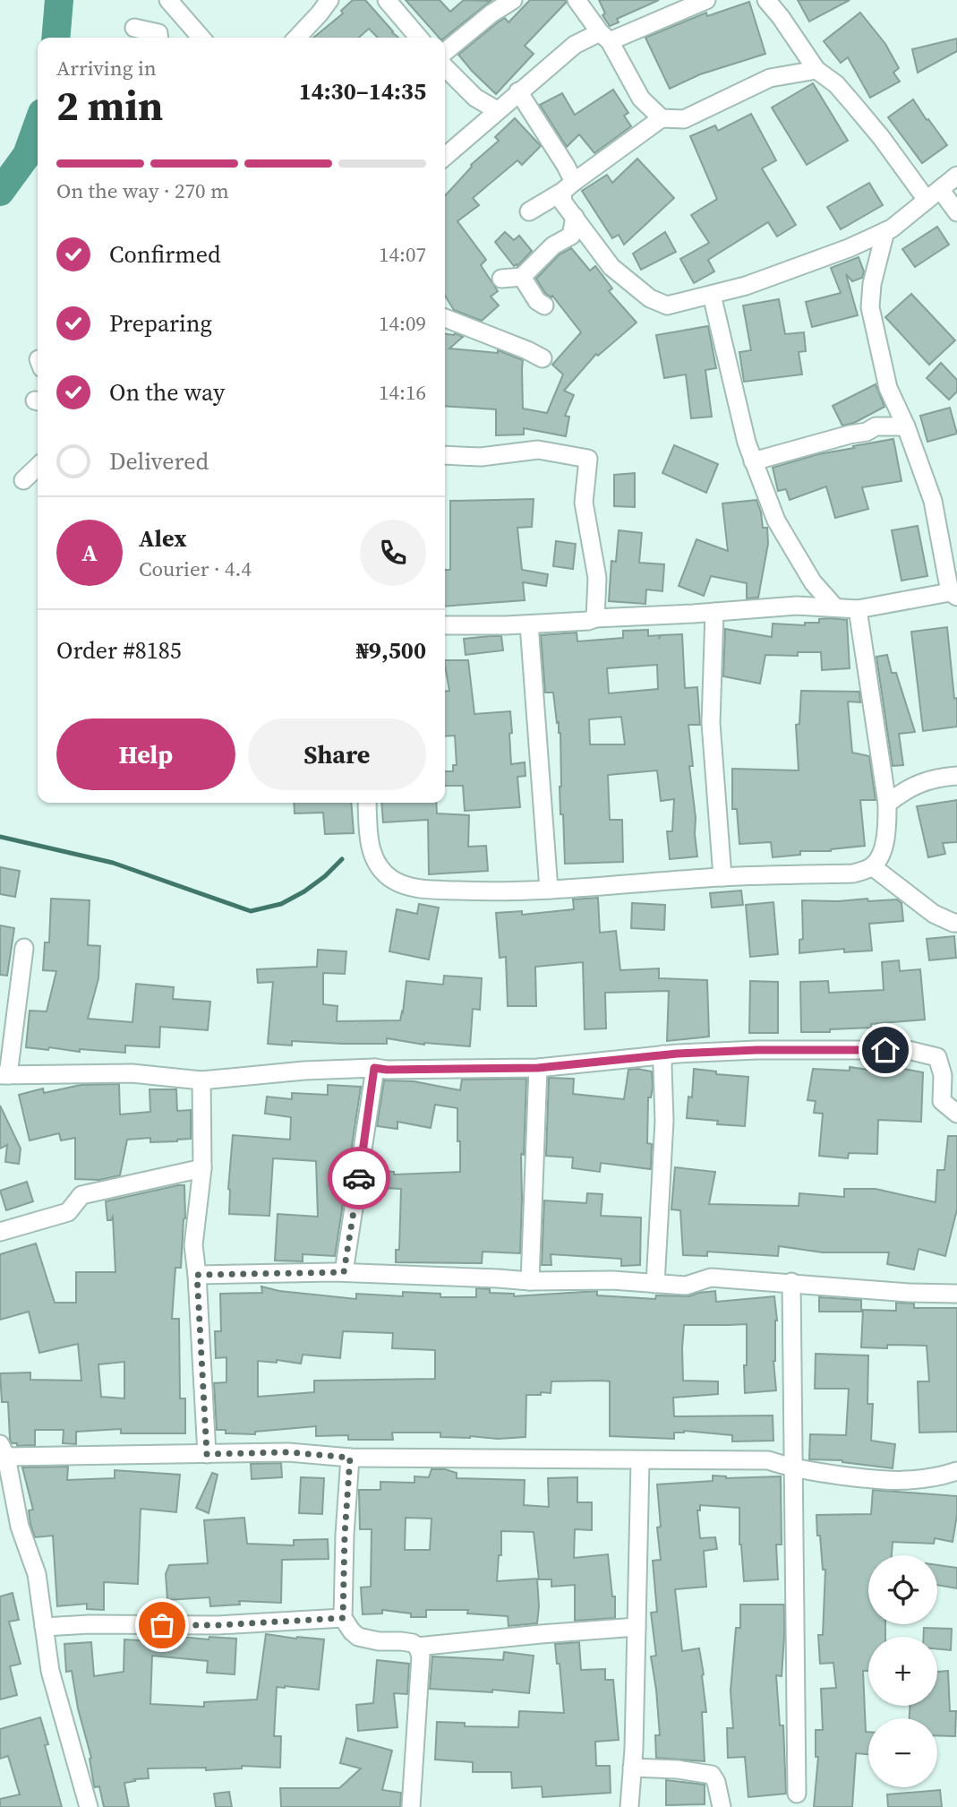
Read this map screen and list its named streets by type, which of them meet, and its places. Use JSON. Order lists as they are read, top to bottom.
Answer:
{
  "page": {
    "heading": ["2 min", "Arriving in", "14:30–14:35"],
    "panel": [
      "Alex",
      "Courier · 4.4",
      "Order #8185",
      "₦9,500"
    ],
    "bar": "On the way · 270 m",
    "list": [
      ["Confirmed", "14:07"],
      ["Preparing", "14:09"],
      ["On the way", "14:16"],
      "Delivered"
    ],
    "round": "A",
    "buttons": ["Help", "Share"],
    "map_buttons": ["+", "−"]
  }
}
